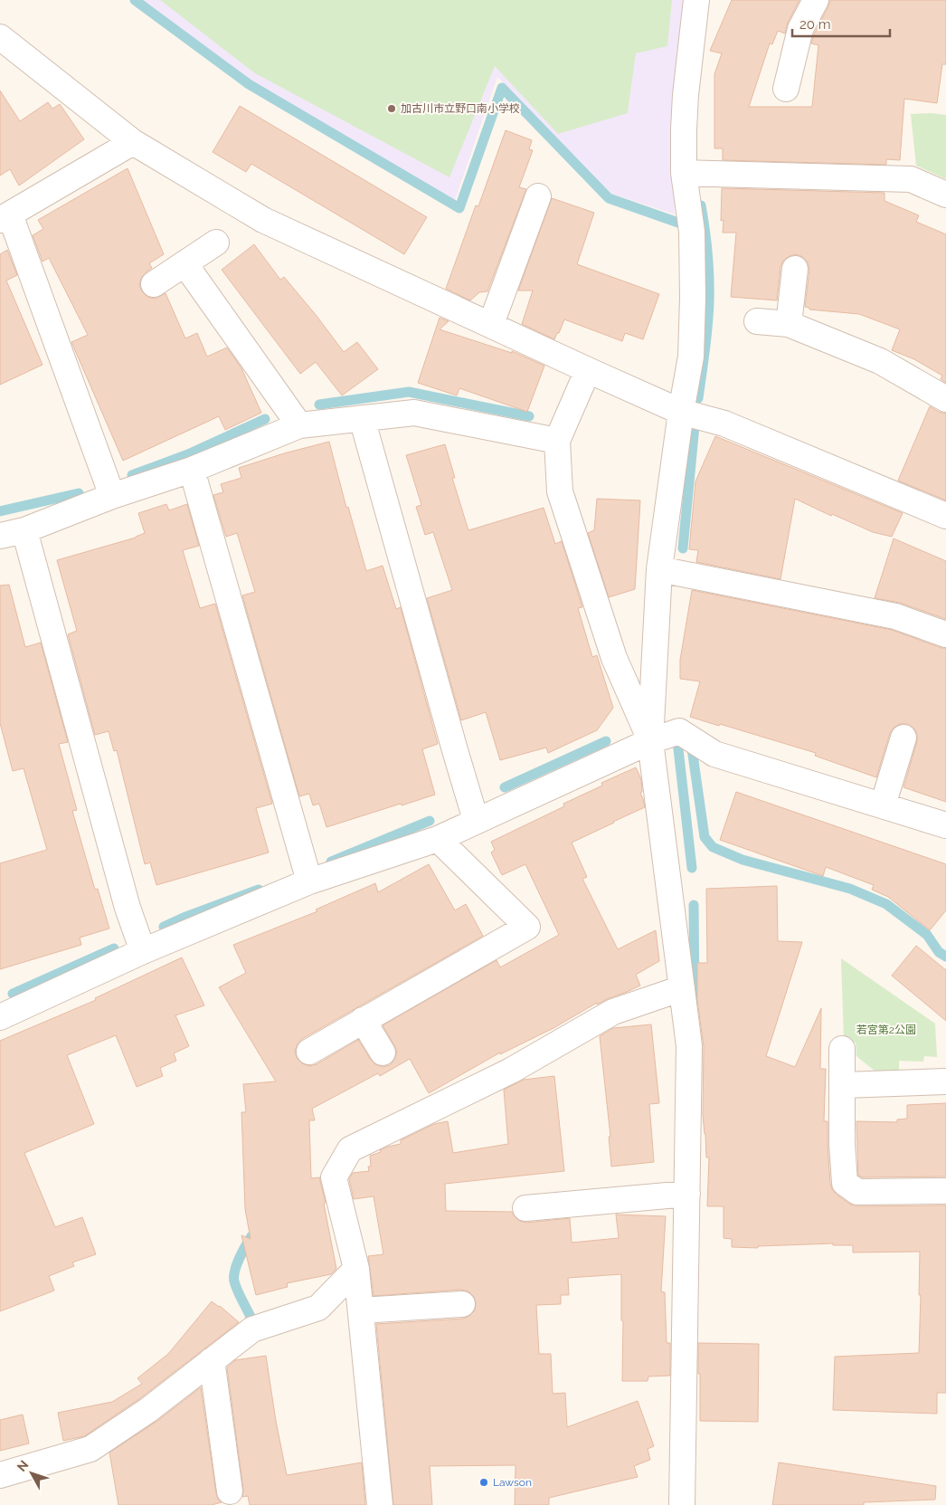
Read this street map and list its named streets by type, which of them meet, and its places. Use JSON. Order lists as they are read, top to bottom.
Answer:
{
  "parks": ["若宮第2公園"],
  "places": ["加古川市立野口南小学校", "Lawson"],
  "scale_bar": "20 m",
  "north": "top left"
}
